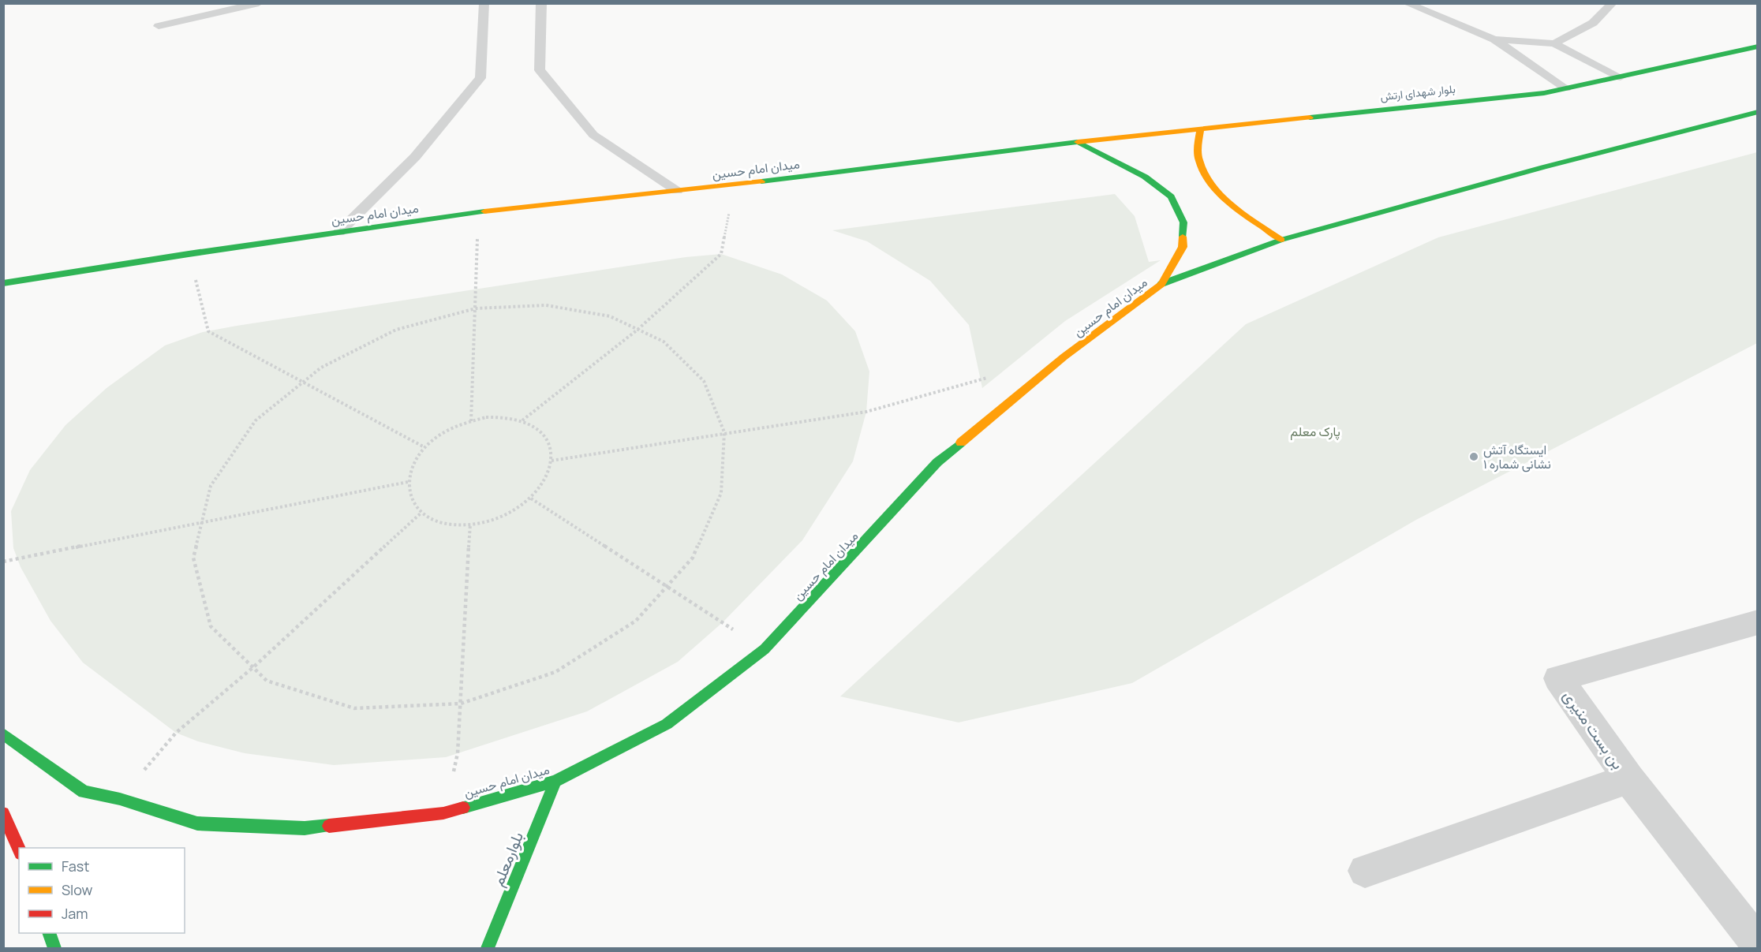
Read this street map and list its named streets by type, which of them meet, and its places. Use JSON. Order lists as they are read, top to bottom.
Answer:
{
  "streets": {
    "main road": ["بلوار شهدای ارتش", "میدان امام حسین", "بلوارمعلم"],
    "street": ["بن بست منیری"]
  },
  "crossings": [
    ["بلوار شهدای ارتش", "میدان امام حسین"],
    ["میدان امام حسین", "بلوارمعلم"]
  ],
  "parks": ["پارک معلم"],
  "places": ["ایستگاه آتش نشانی شماره ۱"],
  "legend": ["Fast", "Slow", "Jam"]
}
